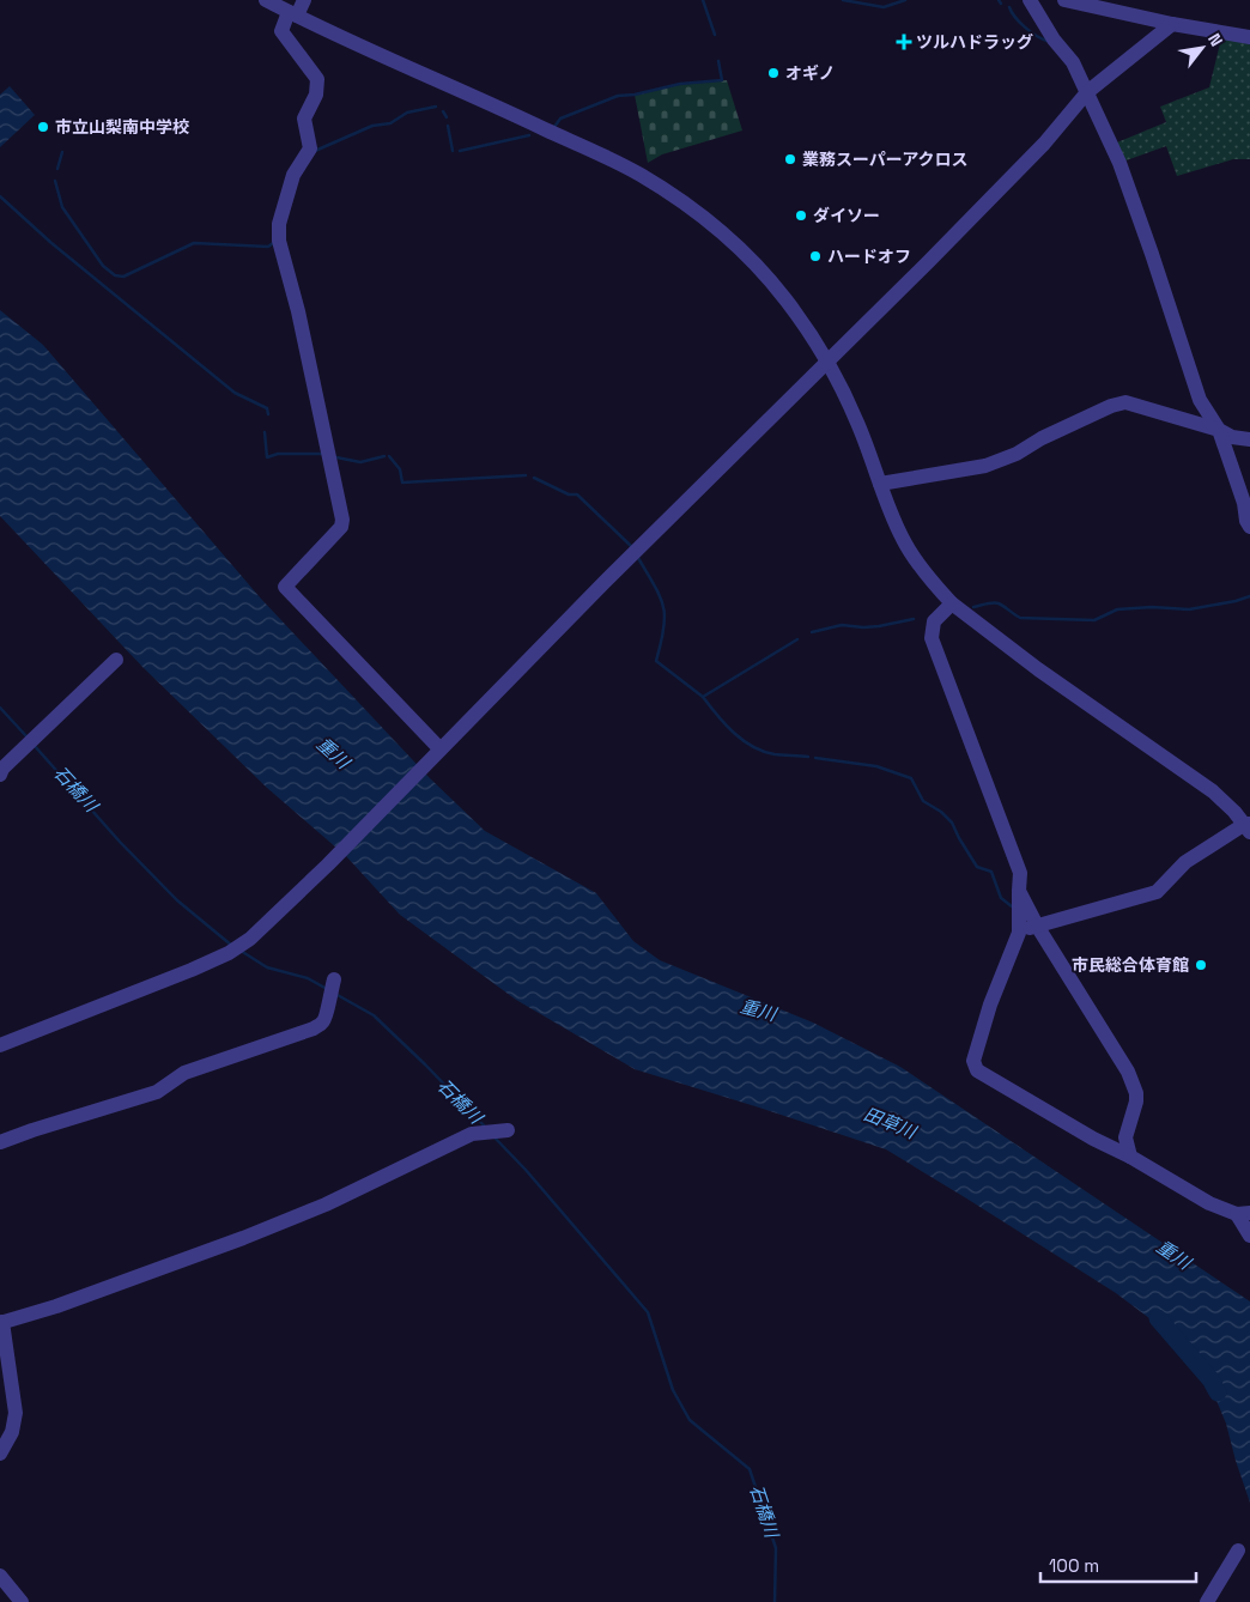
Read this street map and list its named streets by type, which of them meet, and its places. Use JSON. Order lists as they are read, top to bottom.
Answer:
{
  "water": ["重川", "石橋川", "田草川"],
  "places": {
    "health": ["ツルハドラッグ"],
    "other": [
      "オギノ",
      "市立山梨南中学校",
      "業務スーパーアクロス",
      "ダイソー",
      "ハードオフ",
      "市民総合体育館"
    ]
  },
  "scale_bar": "100 m",
  "north": "top right"
}
